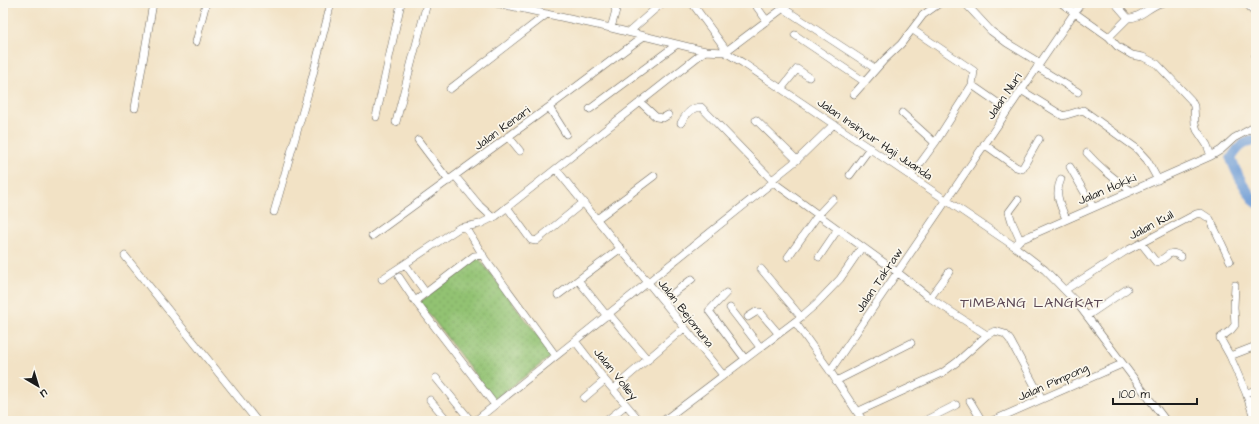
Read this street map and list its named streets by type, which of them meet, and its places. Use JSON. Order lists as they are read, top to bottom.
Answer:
{
  "streets": {
    "street": [
      "Jalan Nuri",
      "Jalan Kenari",
      "Jalan Insinyur Haji Juanda",
      "Jalan Hokki",
      "Jalan Kuil",
      "Jalan Takraw",
      "Jalan Bejomuna",
      "Jalan Volley",
      "Jalan Pimpong"
    ]
  },
  "crossings": [
    ["Jalan Nuri", "Jalan Insinyur Haji Juanda"],
    ["Jalan Nuri", "Jalan Takraw"],
    ["Jalan Kenari", "Jalan Insinyur Haji Juanda"],
    ["Jalan Insinyur Haji Juanda", "Jalan Hokki"],
    ["Jalan Insinyur Haji Juanda", "Jalan Kuil"],
    ["Jalan Insinyur Haji Juanda", "Jalan Takraw"],
    ["Jalan Insinyur Haji Juanda", "Jalan Pimpong"],
    ["Jalan Bejomuna", "Jalan Volley"]
  ],
  "districts": ["TIMBANG LANGKAT"],
  "scale_bar": "100 m",
  "north": "bottom right"
}
